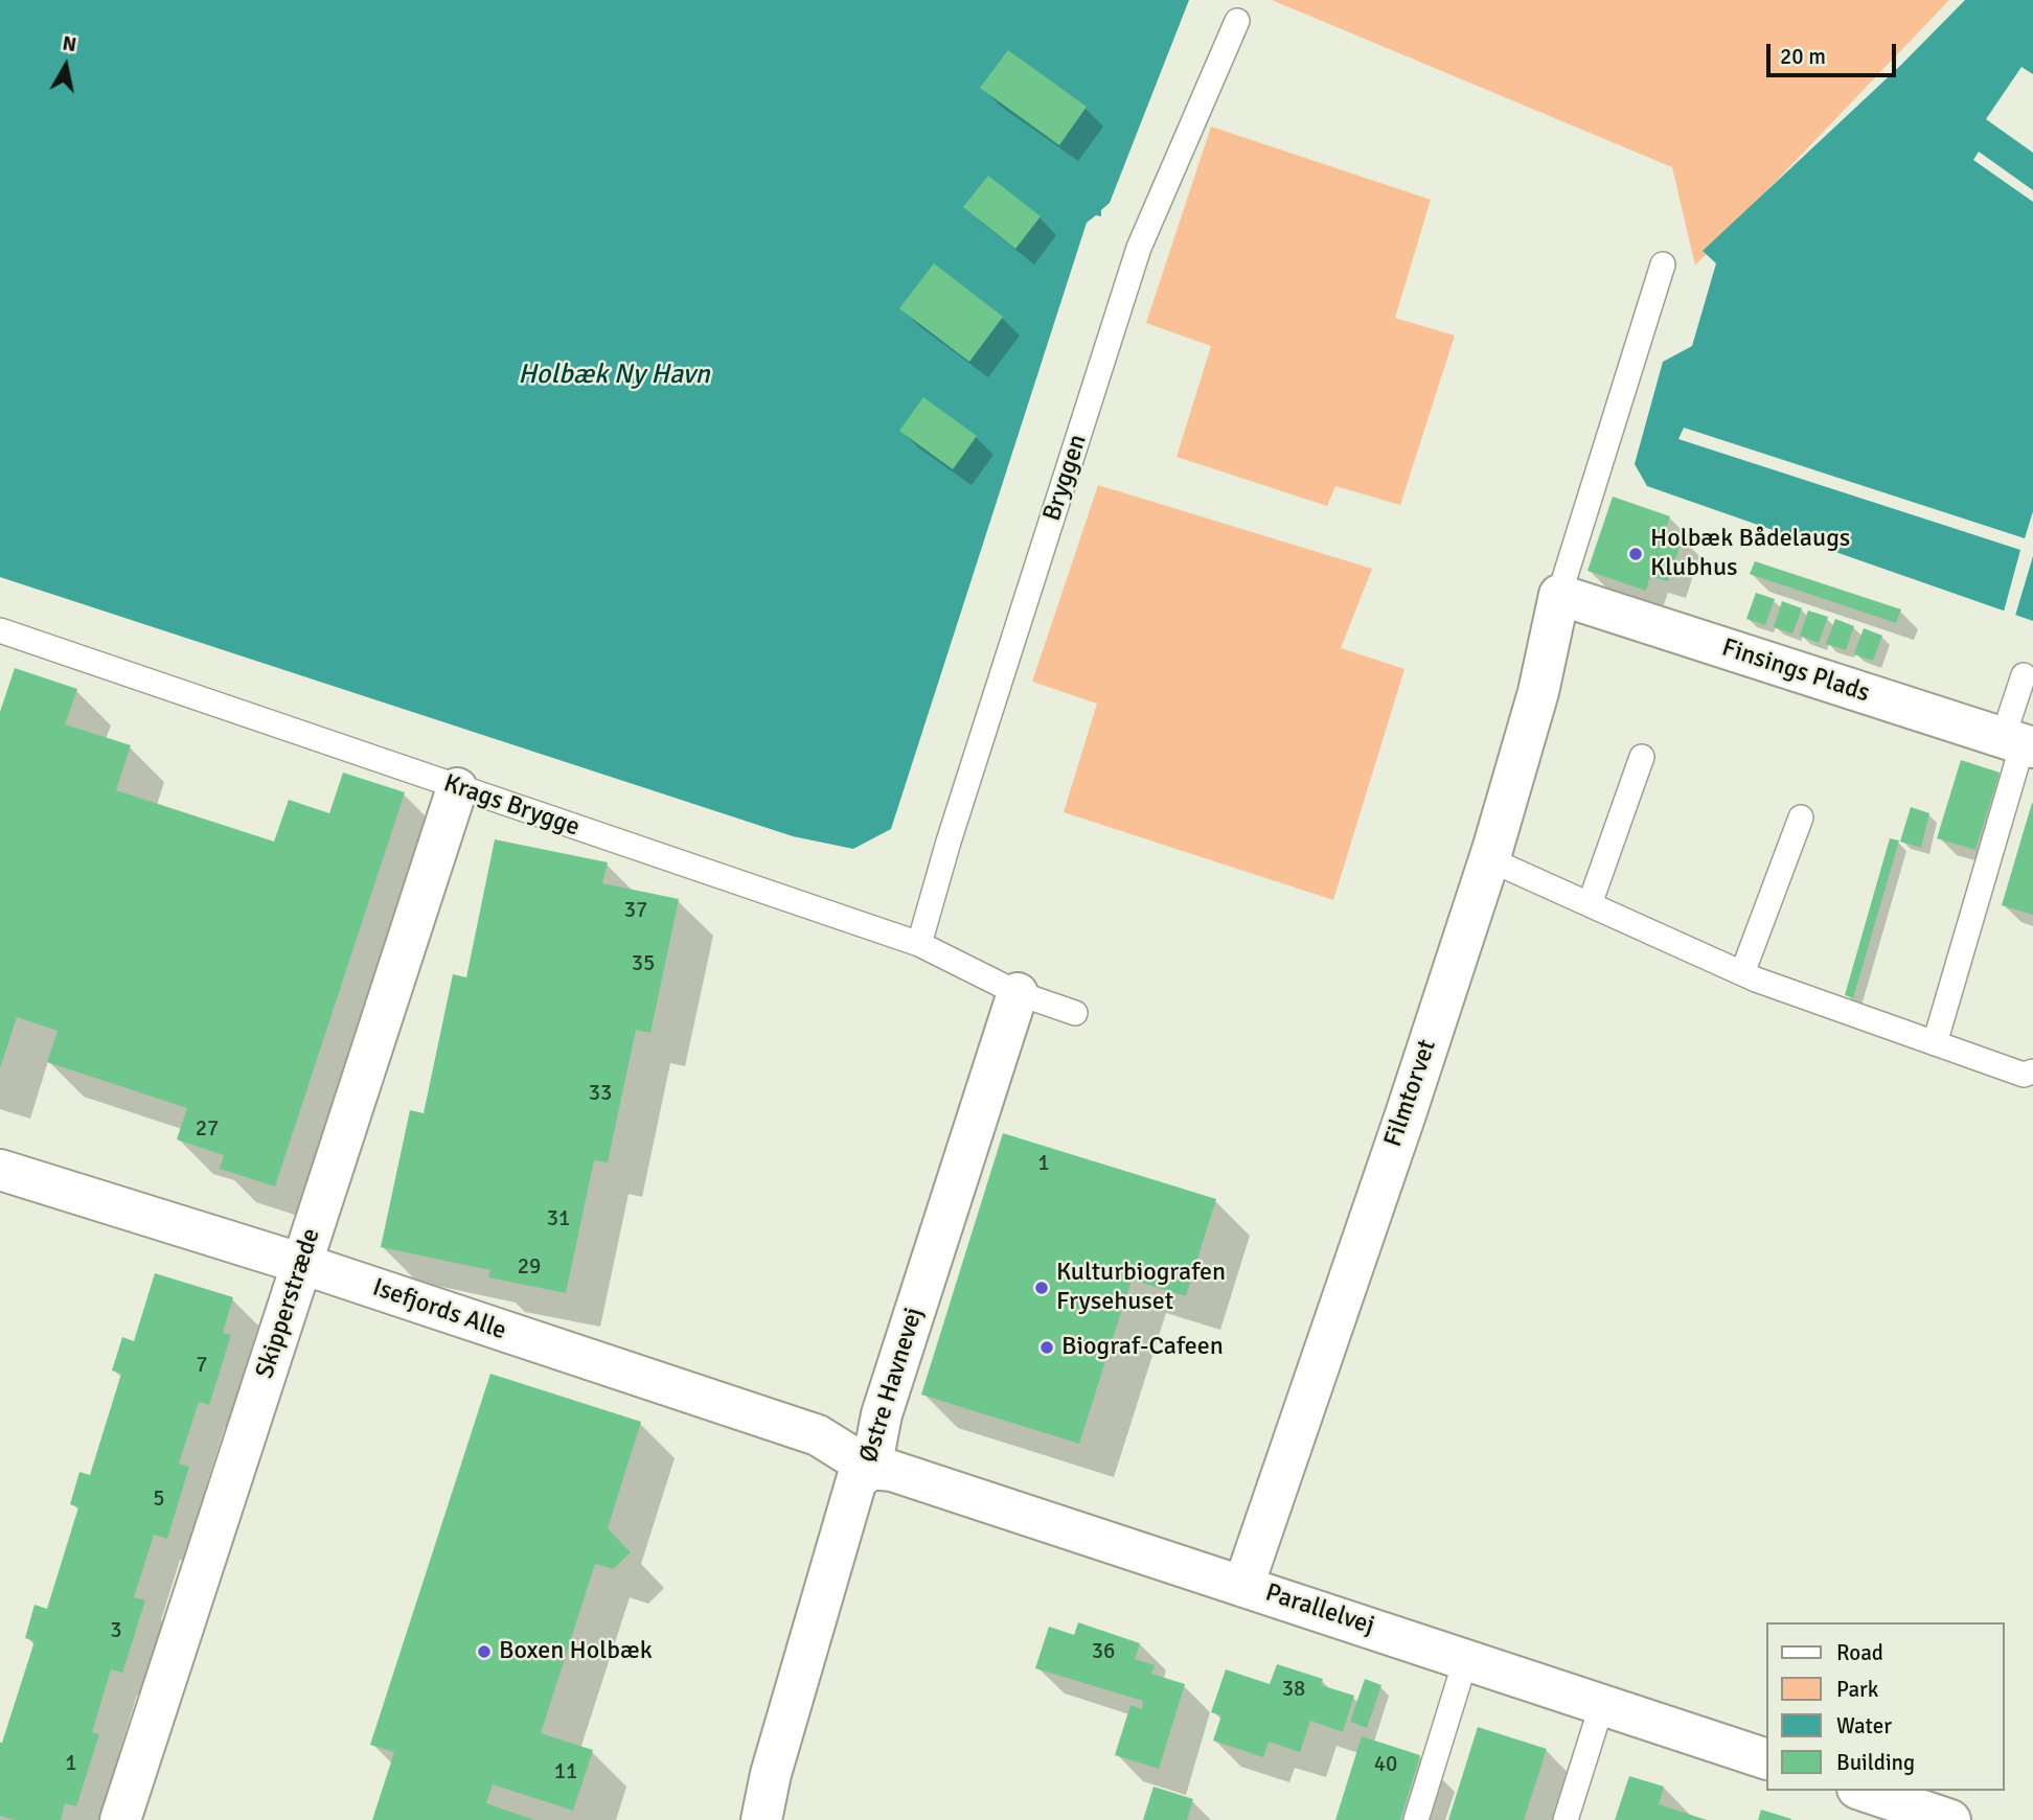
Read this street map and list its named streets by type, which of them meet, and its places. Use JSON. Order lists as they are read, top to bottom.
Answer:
{
  "streets": {
    "street": [
      "Finsings Plads",
      "Filmtorvet",
      "Skipperstræde",
      "Isefjords Alle",
      "Østre Havnevej",
      "Parallelvej"
    ],
    "lane": ["Bryggen", "Krags Brygge"]
  },
  "crossings": [
    ["Bryggen", "Krags Brygge"],
    ["Finsings Plads", "Filmtorvet"],
    ["Krags Brygge", "Skipperstræde"],
    ["Krags Brygge", "Østre Havnevej"],
    ["Filmtorvet", "Parallelvej"],
    ["Skipperstræde", "Isefjords Alle"],
    ["Isefjords Alle", "Østre Havnevej"],
    ["Isefjords Alle", "Parallelvej"],
    ["Østre Havnevej", "Parallelvej"]
  ],
  "water": ["Holbæk Ny Havn"],
  "places": [
    "Holbæk Bådelaugs Klubhus",
    "Kulturbiografen Frysehuset",
    "Biograf-Cafeen",
    "Boxen Holbæk"
  ],
  "house_numbers": [
    "37",
    "35",
    "33",
    "27",
    "1",
    "31",
    "29",
    "7",
    "5",
    "3",
    "36",
    "38",
    "1",
    "40",
    "11"
  ],
  "legend": [
    "Road",
    "Park",
    "Water",
    "Building"
  ],
  "scale_bar": "20 m",
  "north": "top"
}
